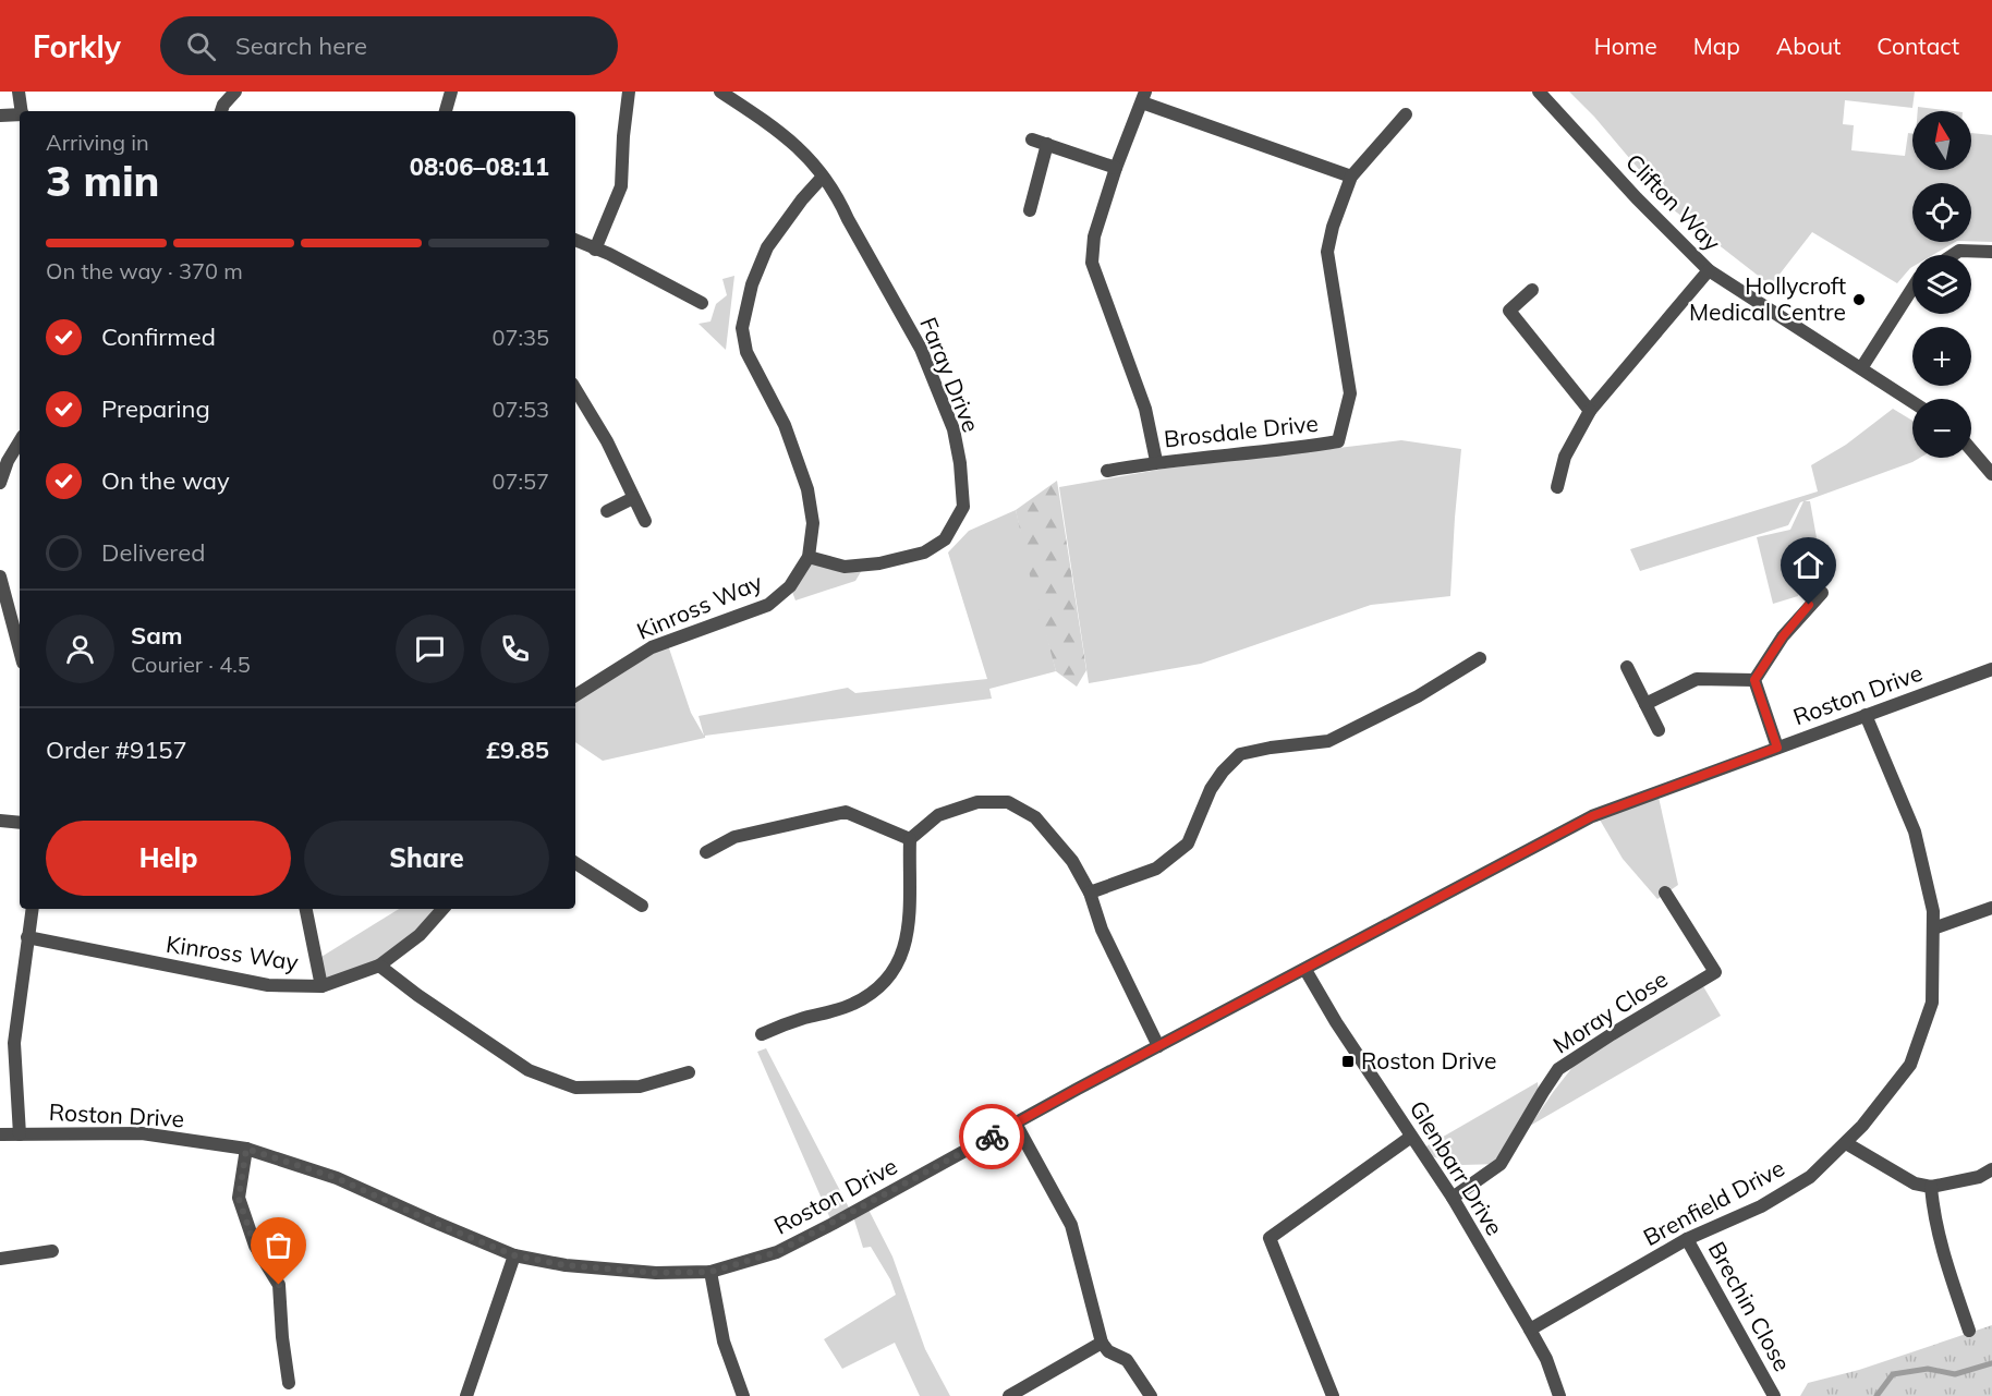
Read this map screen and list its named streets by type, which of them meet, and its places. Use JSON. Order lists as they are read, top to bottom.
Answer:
{
  "streets": {
    "street": [
      "Clifton Way",
      "Faray Drive",
      "Brosdale Drive",
      "Kinross Way",
      "Roston Drive",
      "Moray Close",
      "Glenbarr Drive",
      "Brenfield Drive",
      "Brechin Close"
    ]
  },
  "crossings": [
    ["Faray Drive", "Kinross Way"],
    ["Roston Drive", "Glenbarr Drive"],
    ["Roston Drive", "Brenfield Drive"],
    ["Moray Close", "Glenbarr Drive"],
    ["Glenbarr Drive", "Brenfield Drive"],
    ["Brenfield Drive", "Brechin Close"]
  ],
  "places": {
    "other": ["Hollycroft Medical Centre"],
    "transit": ["Roston Drive"]
  },
  "north": "top",
  "page": {
    "header": "Forkly",
    "search": "Search here",
    "nav": [
      "Home",
      "Map",
      "About",
      "Contact"
    ],
    "map_buttons": ["+", "−"],
    "heading": ["3 min", "Arriving in", "08:06–08:11"],
    "panel": [
      "Sam",
      "Courier · 4.5",
      "Order #9157",
      "£9.85"
    ],
    "bar": "On the way · 370 m",
    "list": [
      ["Confirmed", "07:35"],
      ["Preparing", "07:53"],
      ["On the way", "07:57"],
      "Delivered"
    ],
    "buttons": ["Help", "Share"]
  }
}
